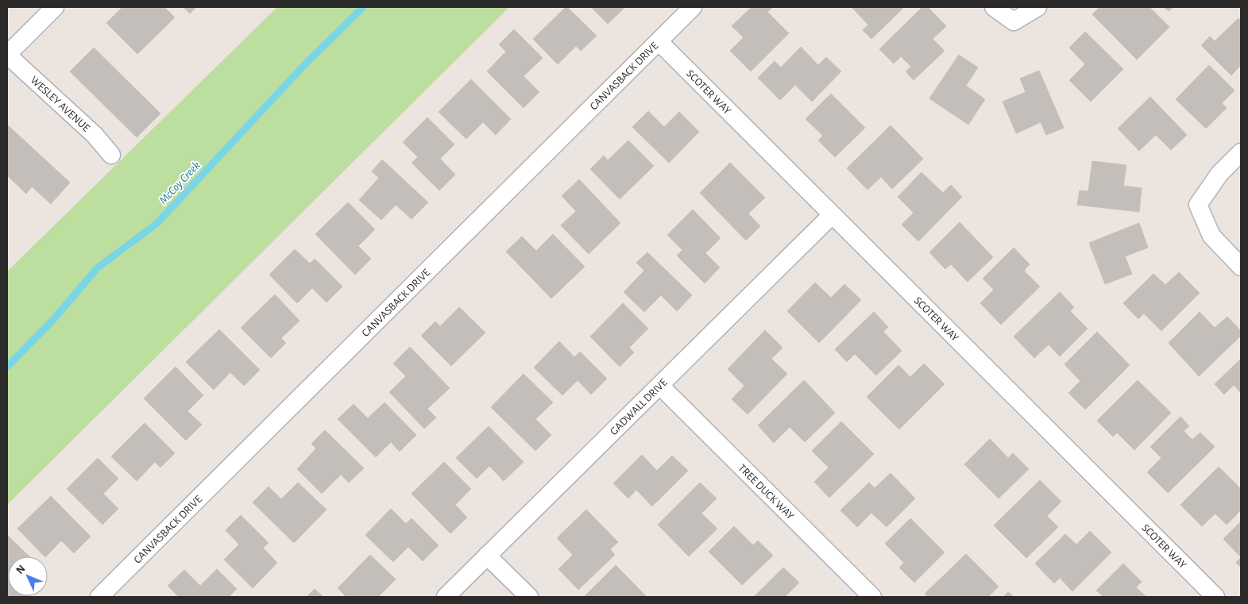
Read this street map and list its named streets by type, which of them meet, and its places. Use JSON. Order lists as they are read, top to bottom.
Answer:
{
  "streets": {
    "street": [
      "CANVASBACK DRIVE",
      "SCOTER WAY",
      "WESLEY AVENUE",
      "GADWALL DRIVE",
      "TREE DUCK WAY"
    ]
  },
  "crossings": [
    ["CANVASBACK DRIVE", "SCOTER WAY"],
    ["SCOTER WAY", "GADWALL DRIVE"],
    ["GADWALL DRIVE", "TREE DUCK WAY"]
  ],
  "water": ["McCoy Creek"],
  "north": "top left"
}
